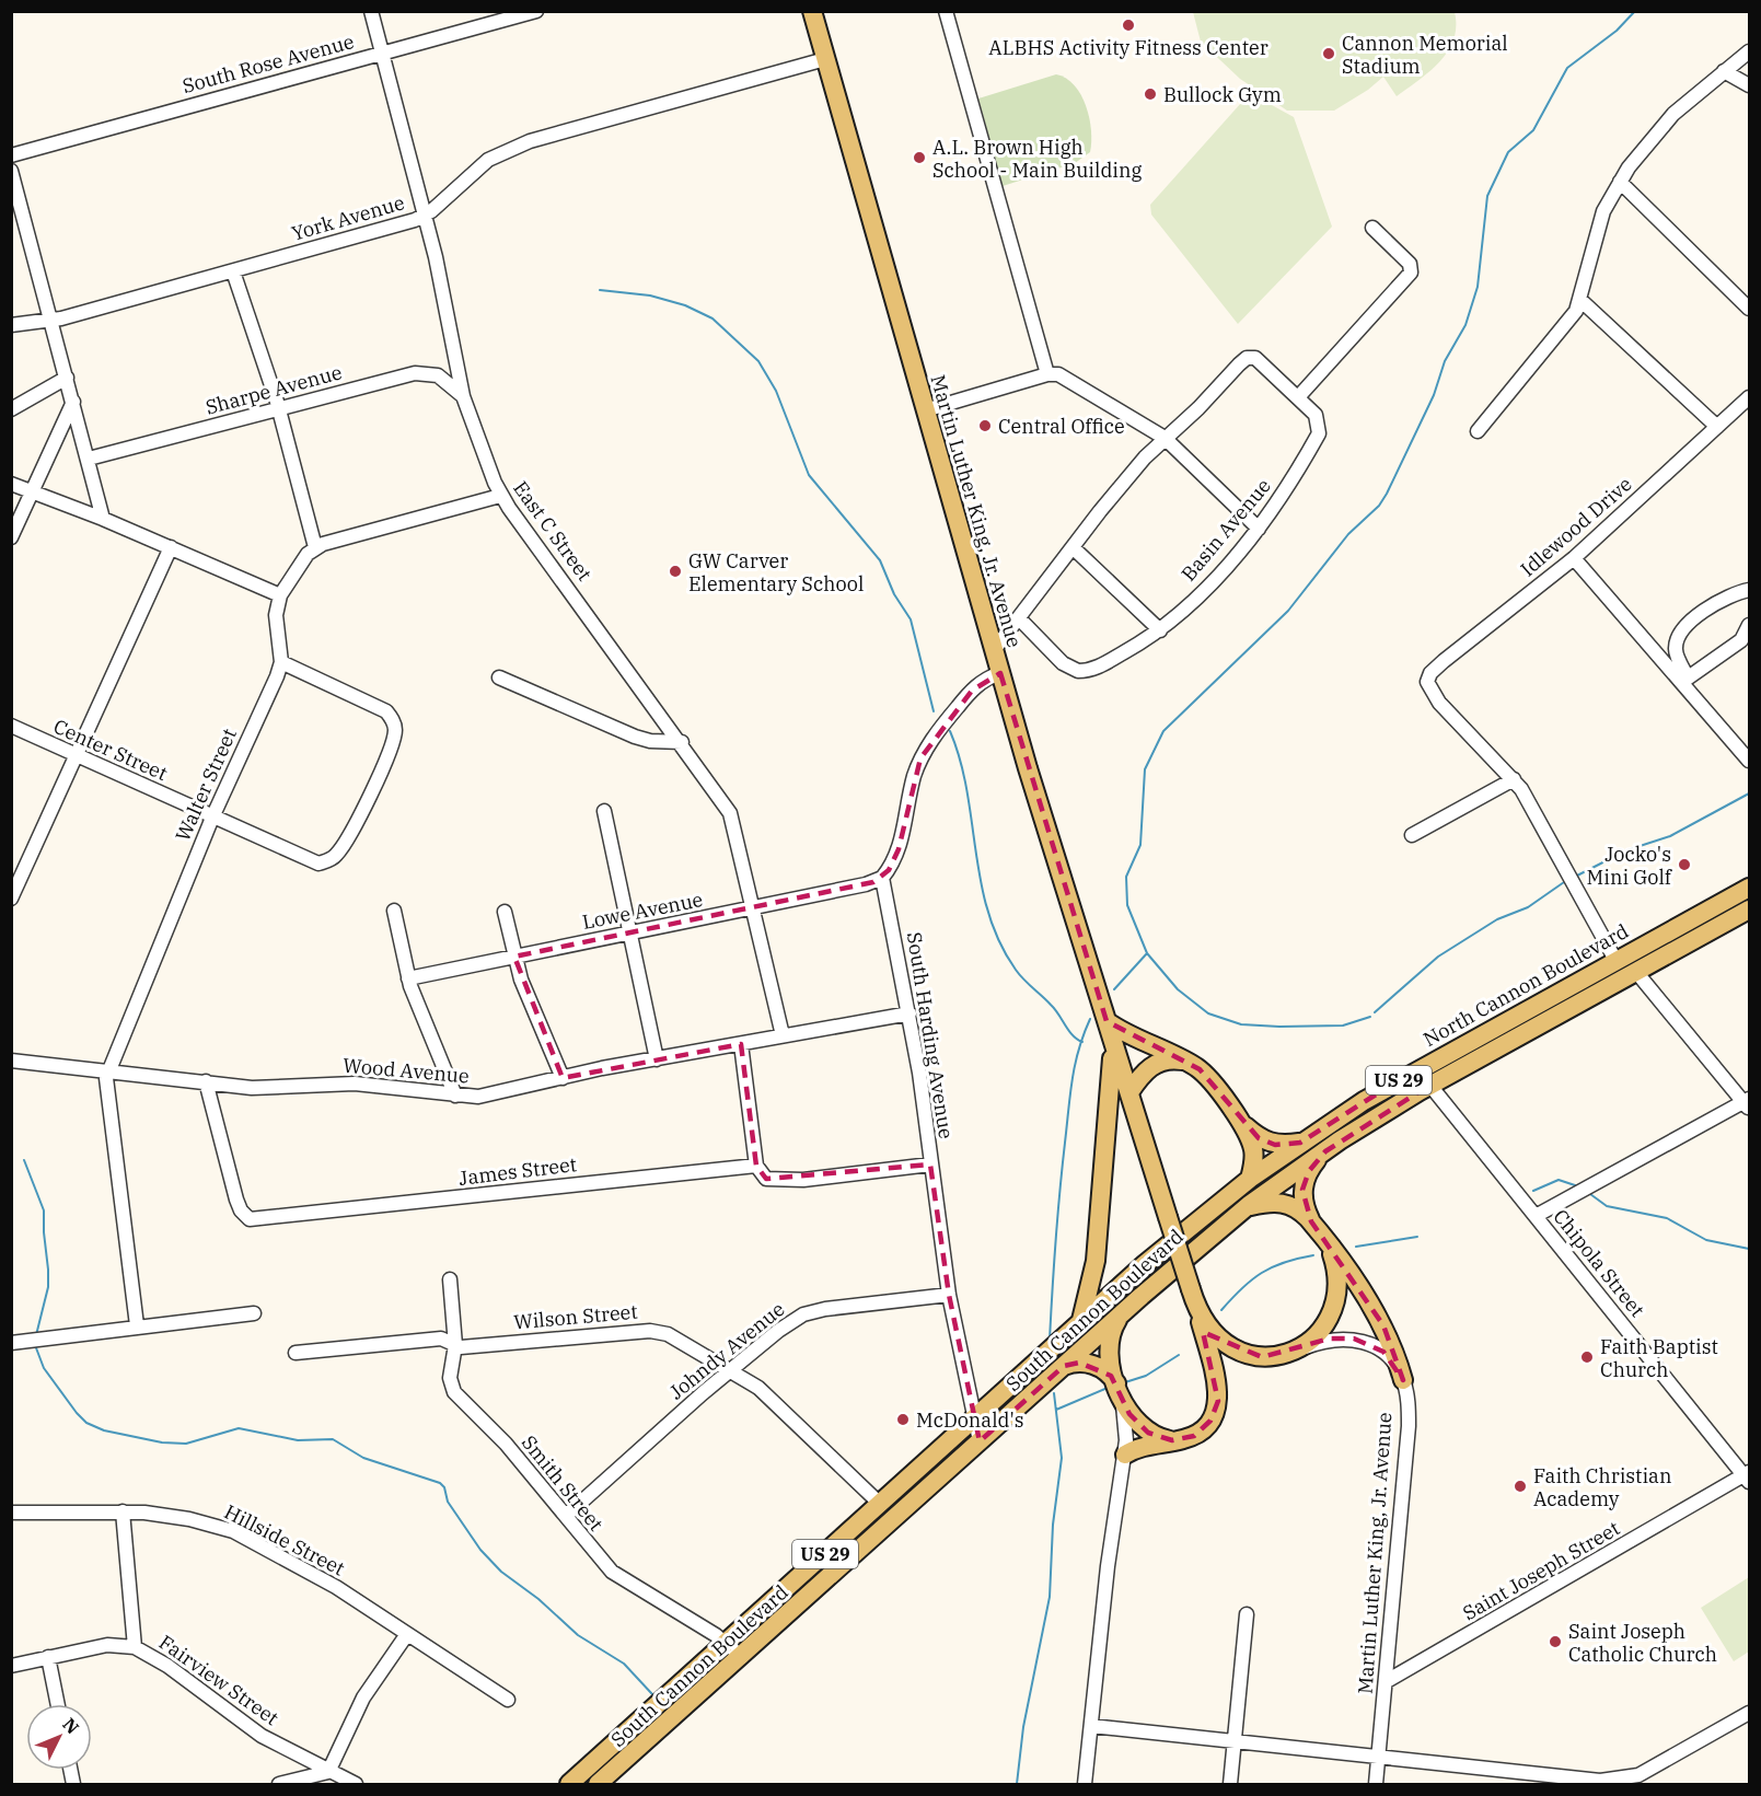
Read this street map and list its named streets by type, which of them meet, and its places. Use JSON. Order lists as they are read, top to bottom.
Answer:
{
  "streets": {
    "main road": [
      "Martin Luther King, Jr. Avenue",
      "North Cannon Boulevard",
      "US 29",
      "South Cannon Boulevard"
    ],
    "street": [
      "South Rose Avenue",
      "York Avenue",
      "Sharpe Avenue",
      "Idlewood Drive",
      "Basin Avenue",
      "East C Street",
      "Center Street",
      "Walter Street",
      "Lowe Avenue",
      "South Harding Avenue",
      "Wood Avenue",
      "James Street",
      "Chipola Street",
      "Wilson Street",
      "Johndy Avenue",
      "Smith Street",
      "Hillside Street",
      "Saint Joseph Street",
      "Fairview Street"
    ]
  },
  "crossings": [
    ["South Rose Avenue", "East C Street"],
    ["York Avenue", "Martin Luther King, Jr. Avenue"],
    ["York Avenue", "East C Street"],
    ["Sharpe Avenue", "East C Street"],
    ["Martin Luther King, Jr. Avenue", "Saint Joseph Street"],
    ["East C Street", "Lowe Avenue"],
    ["East C Street", "Wood Avenue"],
    ["Center Street", "Walter Street"],
    ["Walter Street", "Wood Avenue"],
    ["Lowe Avenue", "South Harding Avenue"],
    ["North Cannon Boulevard", "Chipola Street"],
    ["North Cannon Boulevard", "South Cannon Boulevard"],
    ["South Harding Avenue", "Wood Avenue"],
    ["South Harding Avenue", "South Cannon Boulevard"],
    ["South Harding Avenue", "Johndy Avenue"],
    ["Wood Avenue", "James Street"],
    ["Chipola Street", "Saint Joseph Street"],
    ["South Cannon Boulevard", "Wilson Street"],
    ["South Cannon Boulevard", "Smith Street"],
    ["Wilson Street", "Johndy Avenue"],
    ["Wilson Street", "Smith Street"],
    ["Johndy Avenue", "Smith Street"]
  ],
  "places": [
    "ALBHS Activity Fitness Center",
    "Cannon Memorial Stadium",
    "Bullock Gym",
    "A.L. Brown High School - Main Building",
    "Central Office",
    "GW Carver Elementary School",
    "Jocko's Mini Golf",
    "Faith Baptist Church",
    "McDonald's",
    "Faith Christian Academy",
    "Saint Joseph Catholic Church"
  ],
  "north": "top right"
}
